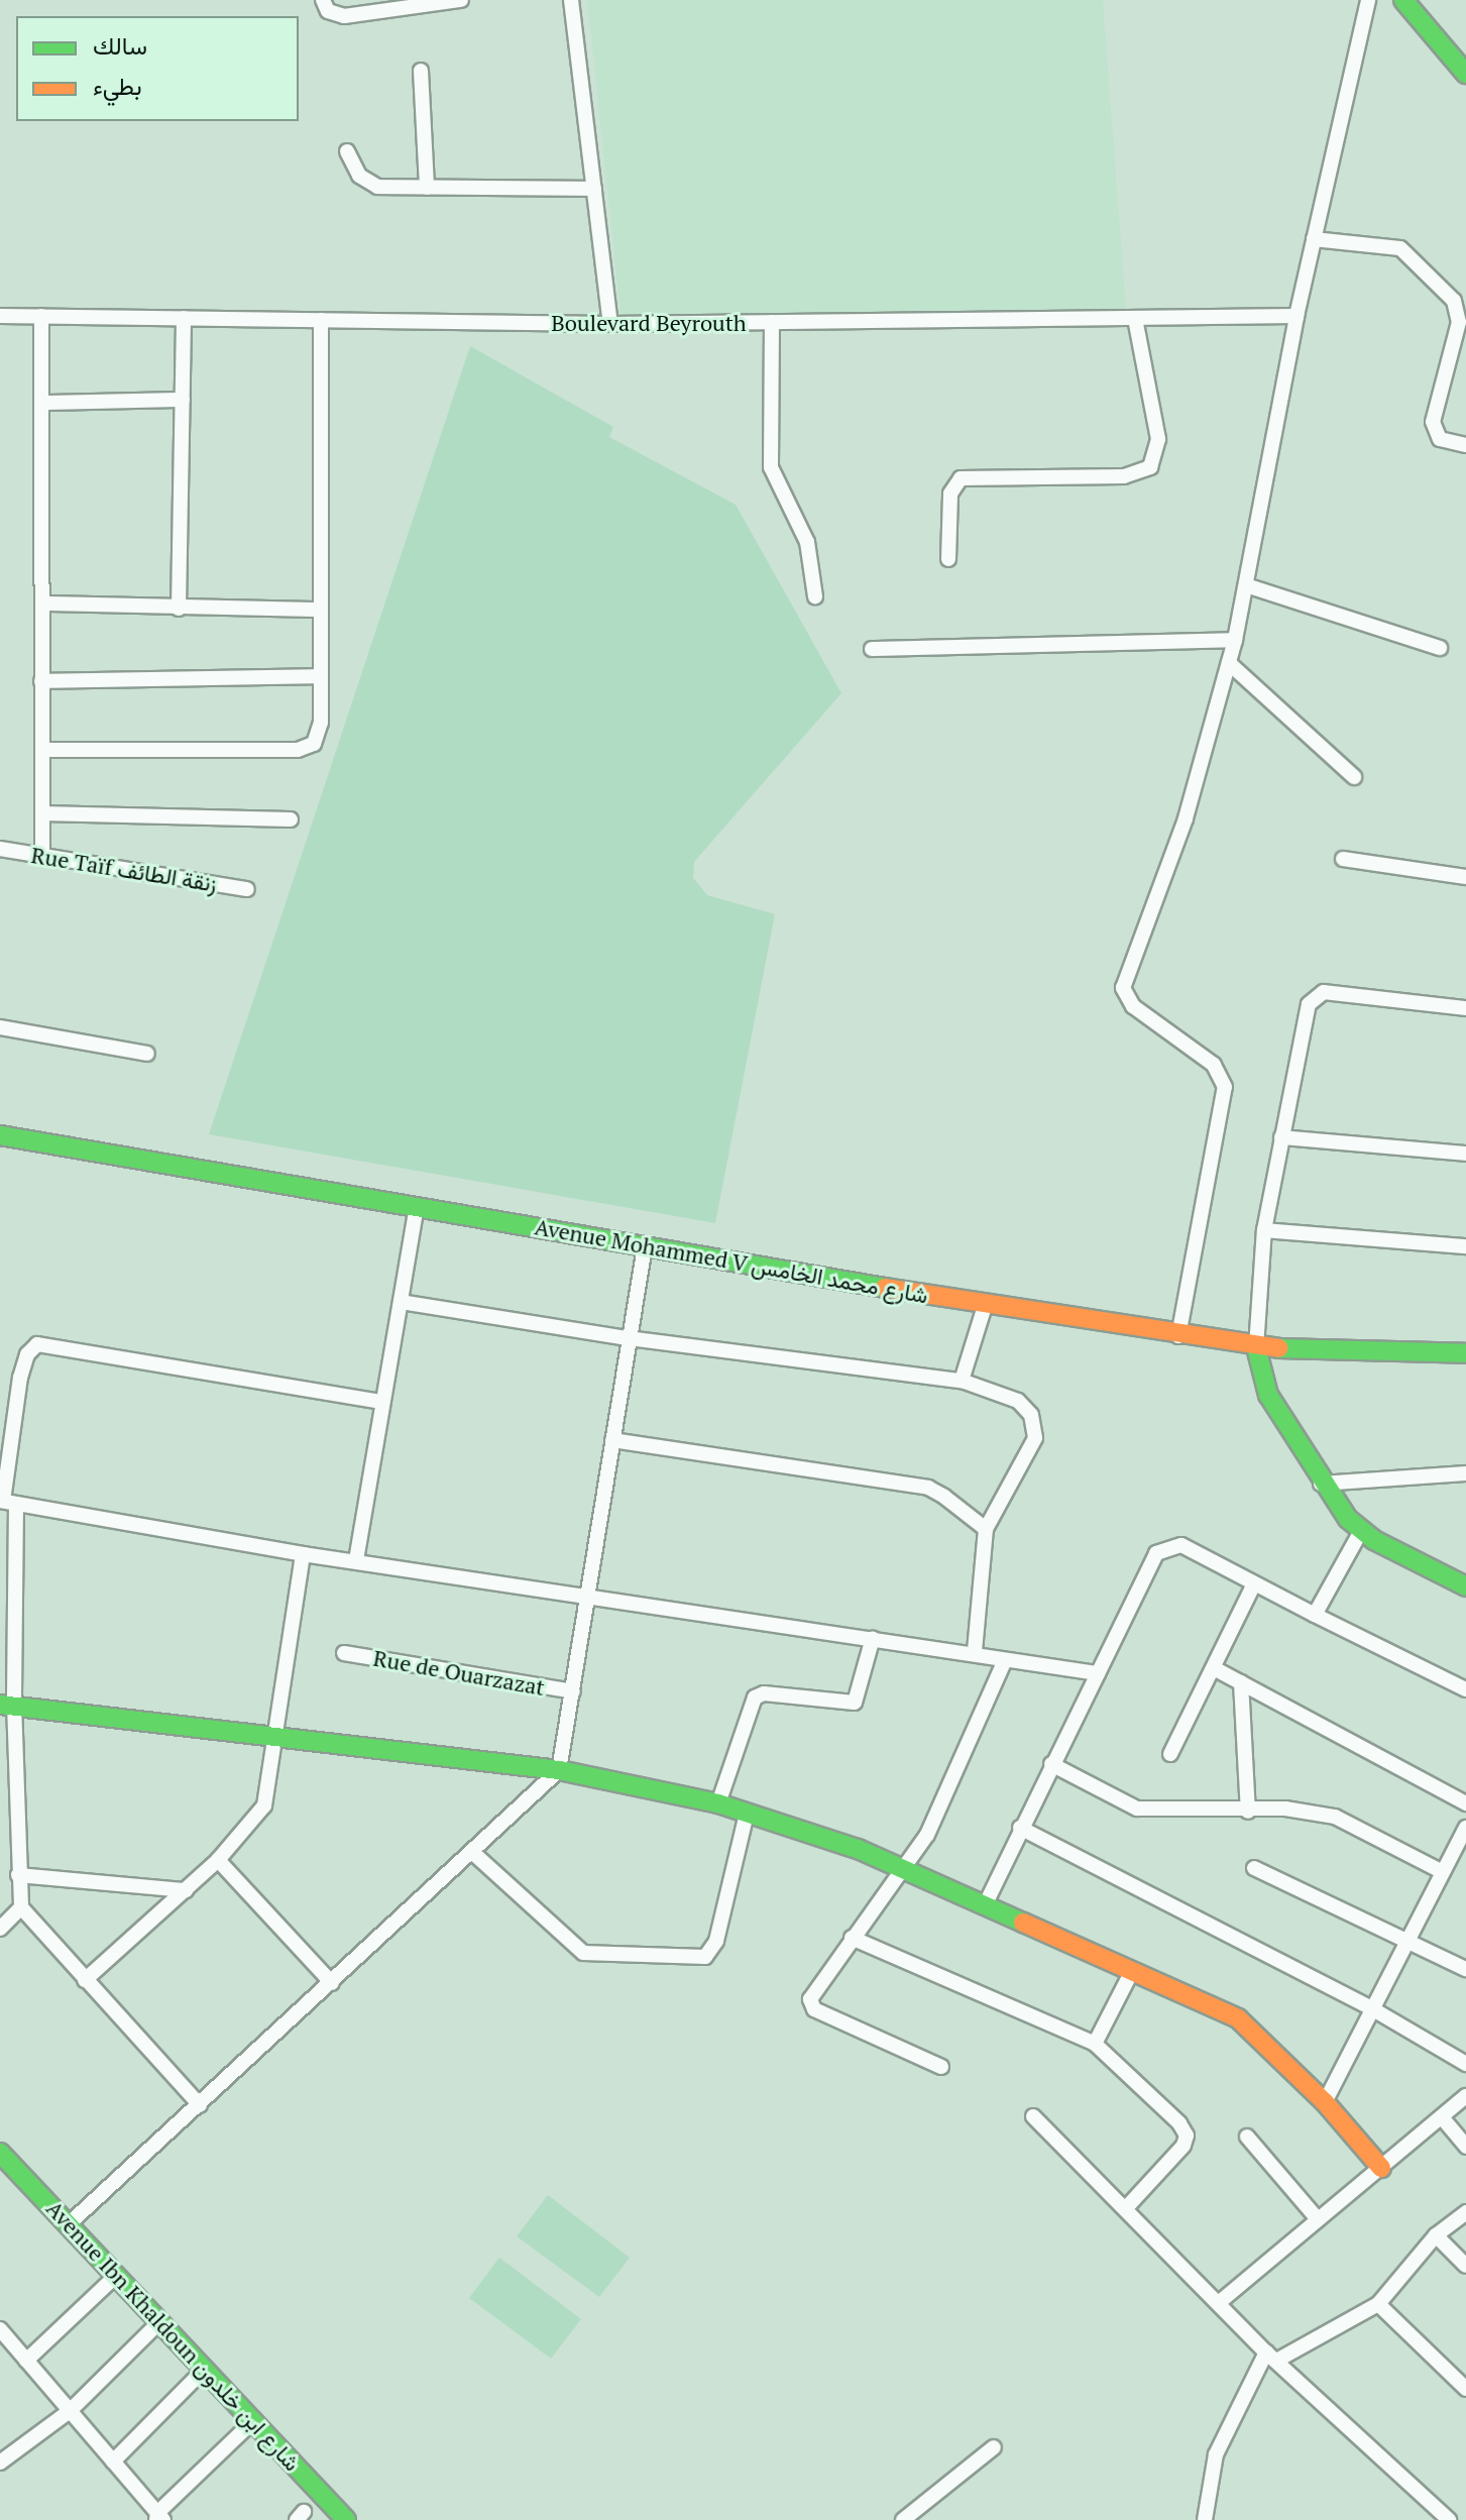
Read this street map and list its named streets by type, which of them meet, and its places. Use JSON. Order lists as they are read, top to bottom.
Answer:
{
  "streets": {
    "street": [
      "Boulevard Beyrouth",
      "Rue Taïf زنقة الطائف",
      "Avenue Mohammed V شارع محمد الخامس",
      "Rue de Ouarzazat",
      "Avenue Ibn Khaldoun شارع ابن خلدون"
    ]
  },
  "legend": ["سالك", "بطيء"]
}
